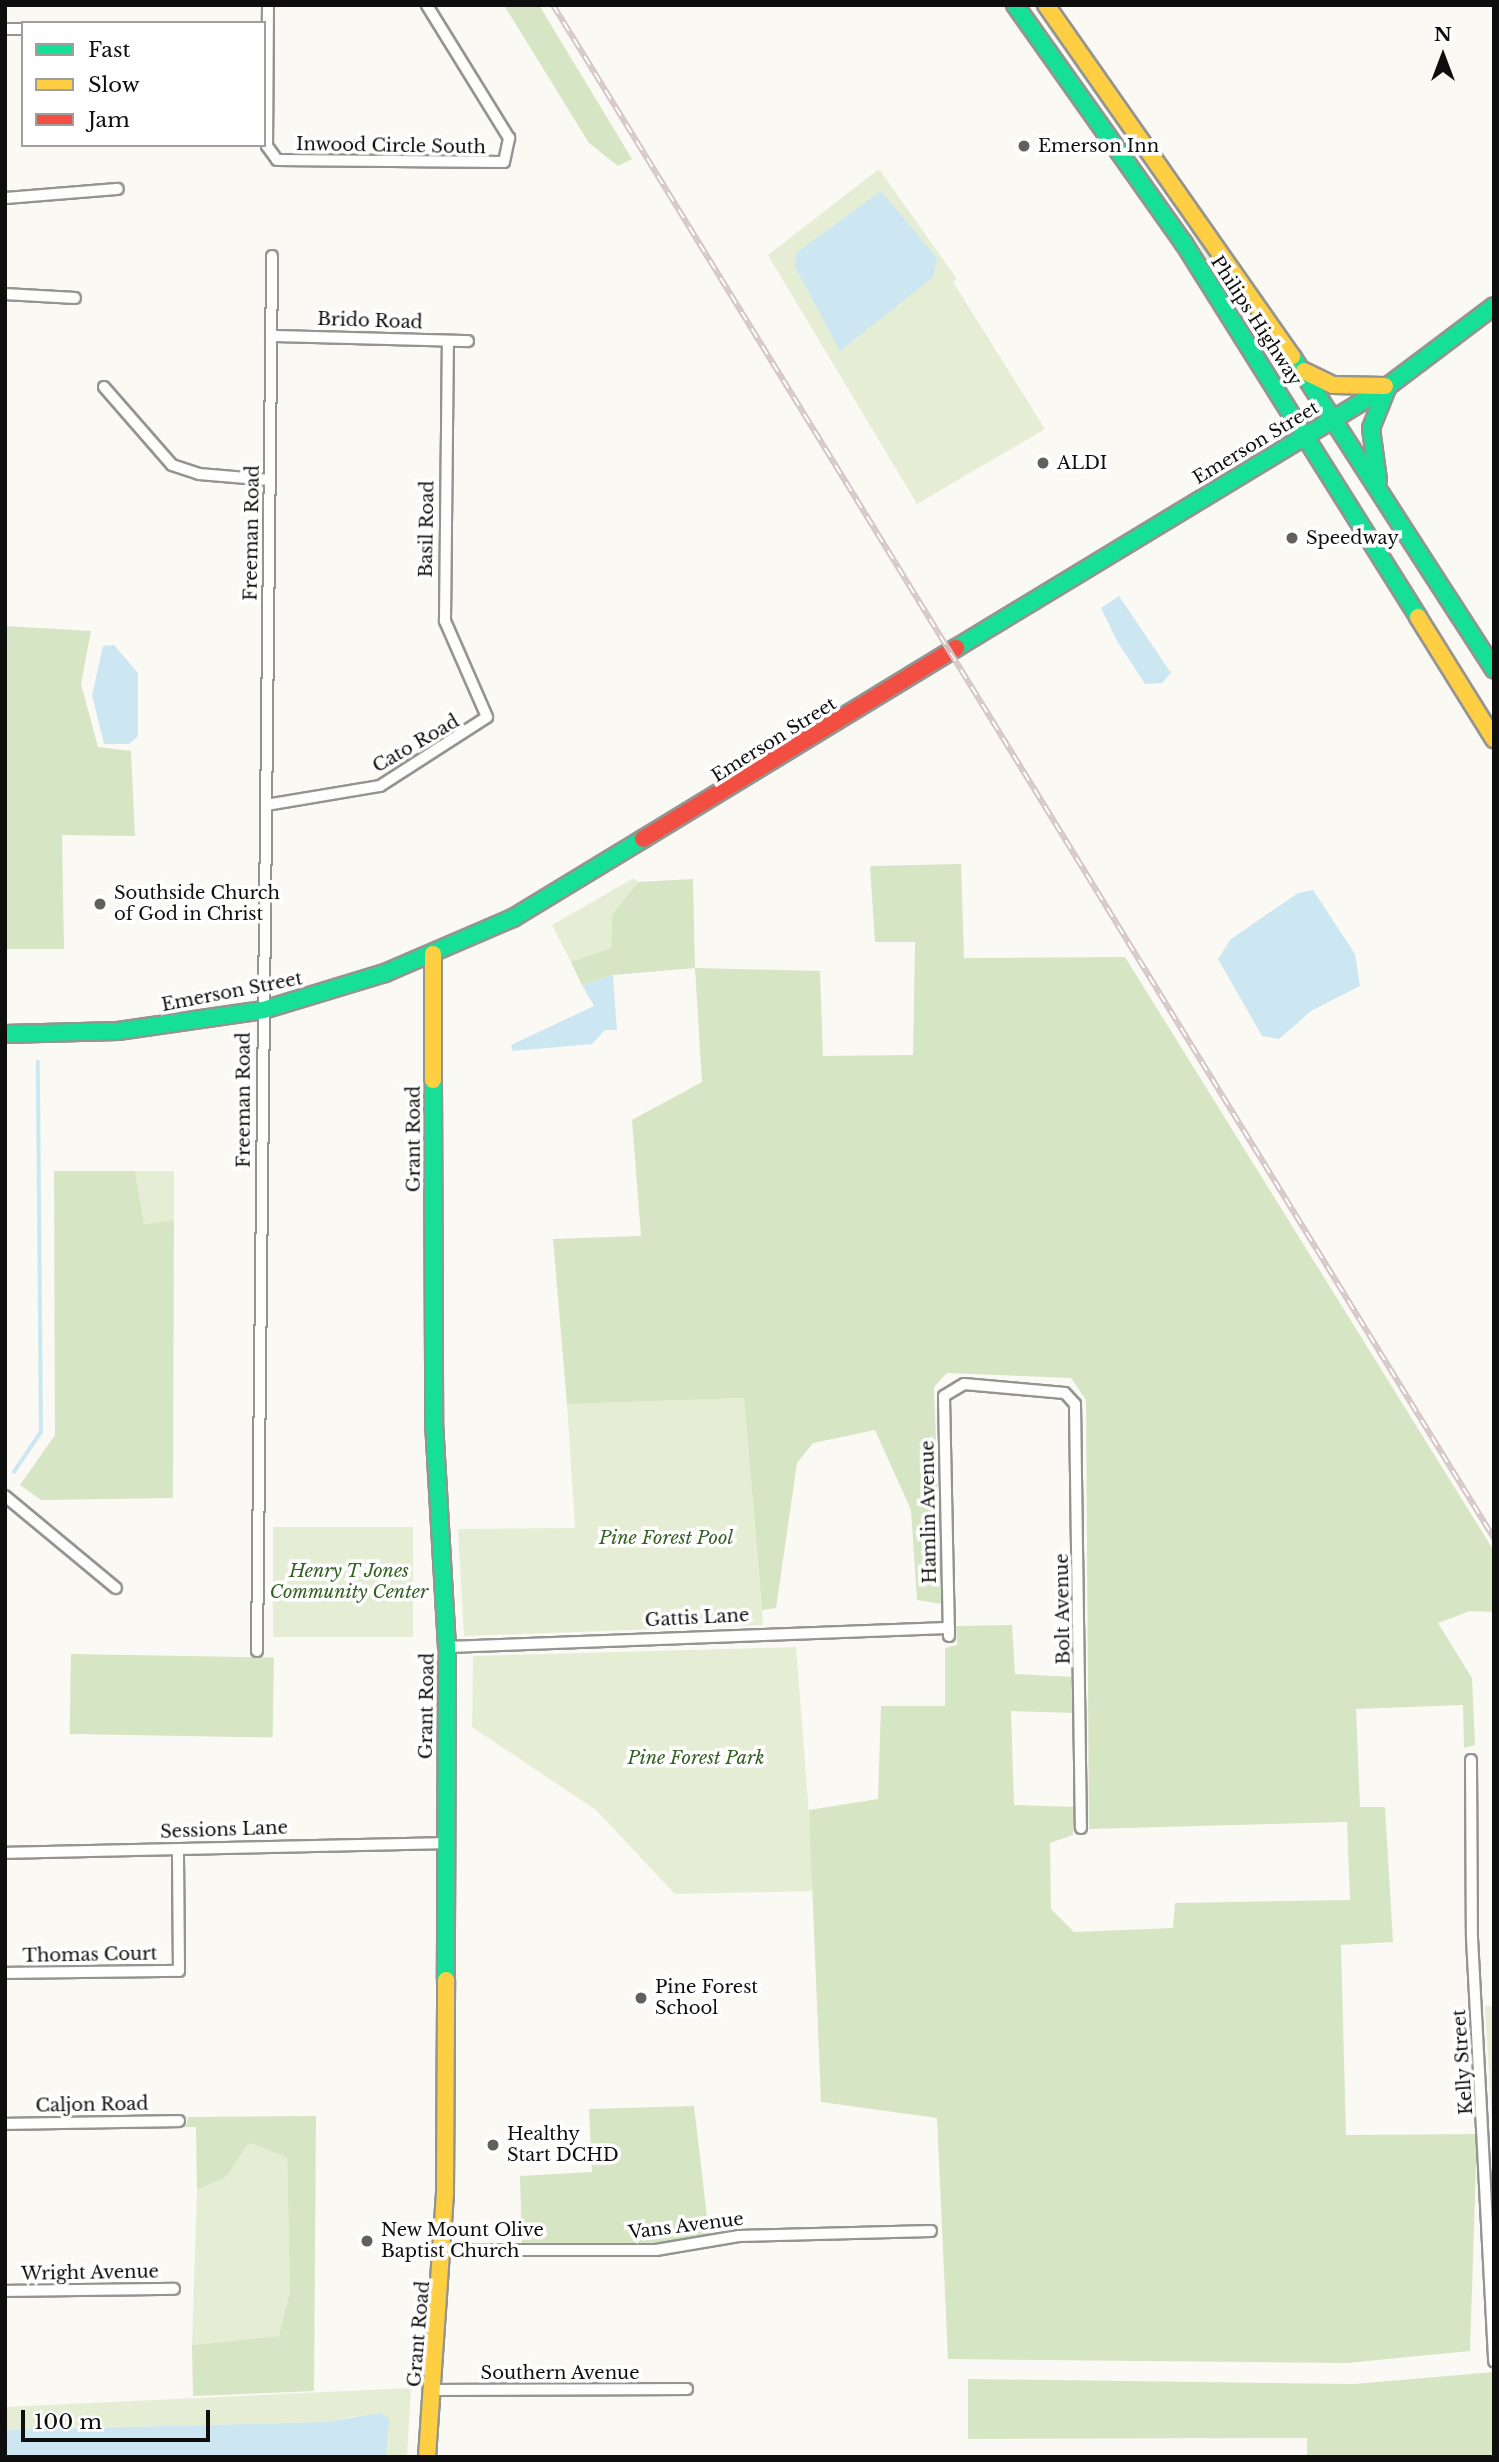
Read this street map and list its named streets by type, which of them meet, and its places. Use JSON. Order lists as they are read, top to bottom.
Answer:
{
  "streets": {
    "main road": ["Philips Highway", "Emerson Street", "Grant Road"],
    "street": [
      "Inwood Circle South",
      "Brido Road",
      "Basil Road",
      "Freeman Road",
      "Cato Road",
      "Hamlin Avenue",
      "Bolt Avenue",
      "Gattis Lane",
      "Sessions Lane",
      "Thomas Court",
      "Kelly Street",
      "Caljon Road",
      "Vans Avenue",
      "Wright Avenue",
      "Southern Avenue"
    ]
  },
  "crossings": [
    ["Brido Road", "Basil Road"],
    ["Brido Road", "Freeman Road"],
    ["Philips Highway", "Emerson Street"],
    ["Emerson Street", "Freeman Road"],
    ["Emerson Street", "Grant Road"],
    ["Basil Road", "Cato Road"],
    ["Freeman Road", "Cato Road"],
    ["Grant Road", "Gattis Lane"],
    ["Grant Road", "Sessions Lane"],
    ["Grant Road", "Vans Avenue"],
    ["Grant Road", "Southern Avenue"],
    ["Hamlin Avenue", "Bolt Avenue"],
    ["Hamlin Avenue", "Gattis Lane"],
    ["Sessions Lane", "Thomas Court"]
  ],
  "parks": ["Pine Forest Pool", "Henry T Jones Community Center", "Pine Forest Park"],
  "places": [
    "Emerson Inn",
    "ALDI",
    "Speedway",
    "Southside Church of God in Christ",
    "Pine Forest School",
    "Healthy Start DCHD",
    "New Mount Olive Baptist Church"
  ],
  "legend": ["Fast", "Slow", "Jam"],
  "scale_bar": "100 m",
  "north": "top"
}
